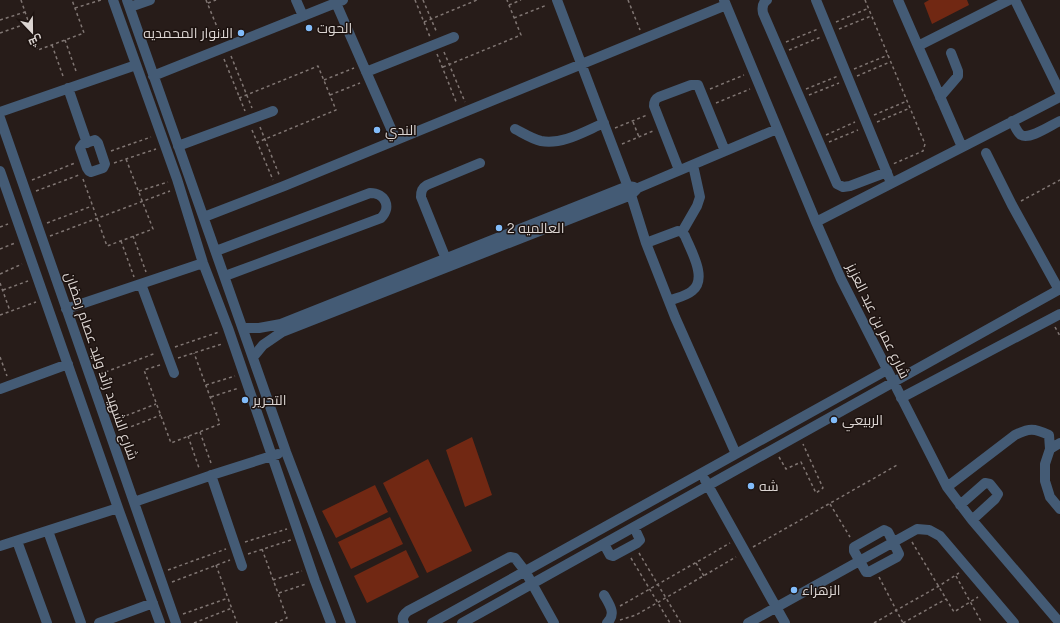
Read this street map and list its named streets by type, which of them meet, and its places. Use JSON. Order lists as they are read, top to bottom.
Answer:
{
  "streets": {
    "street": ["شارع عمر بن عبد العزيز", "شارع الشهيد رائد وليد عصام رمضان"]
  },
  "places": [
    "الحوت",
    "الانوار المحمديه",
    "الندي",
    "العالميه 2",
    "التحرير",
    "الربيعي",
    "شه",
    "الزهراء"
  ],
  "north": "bottom"
}
